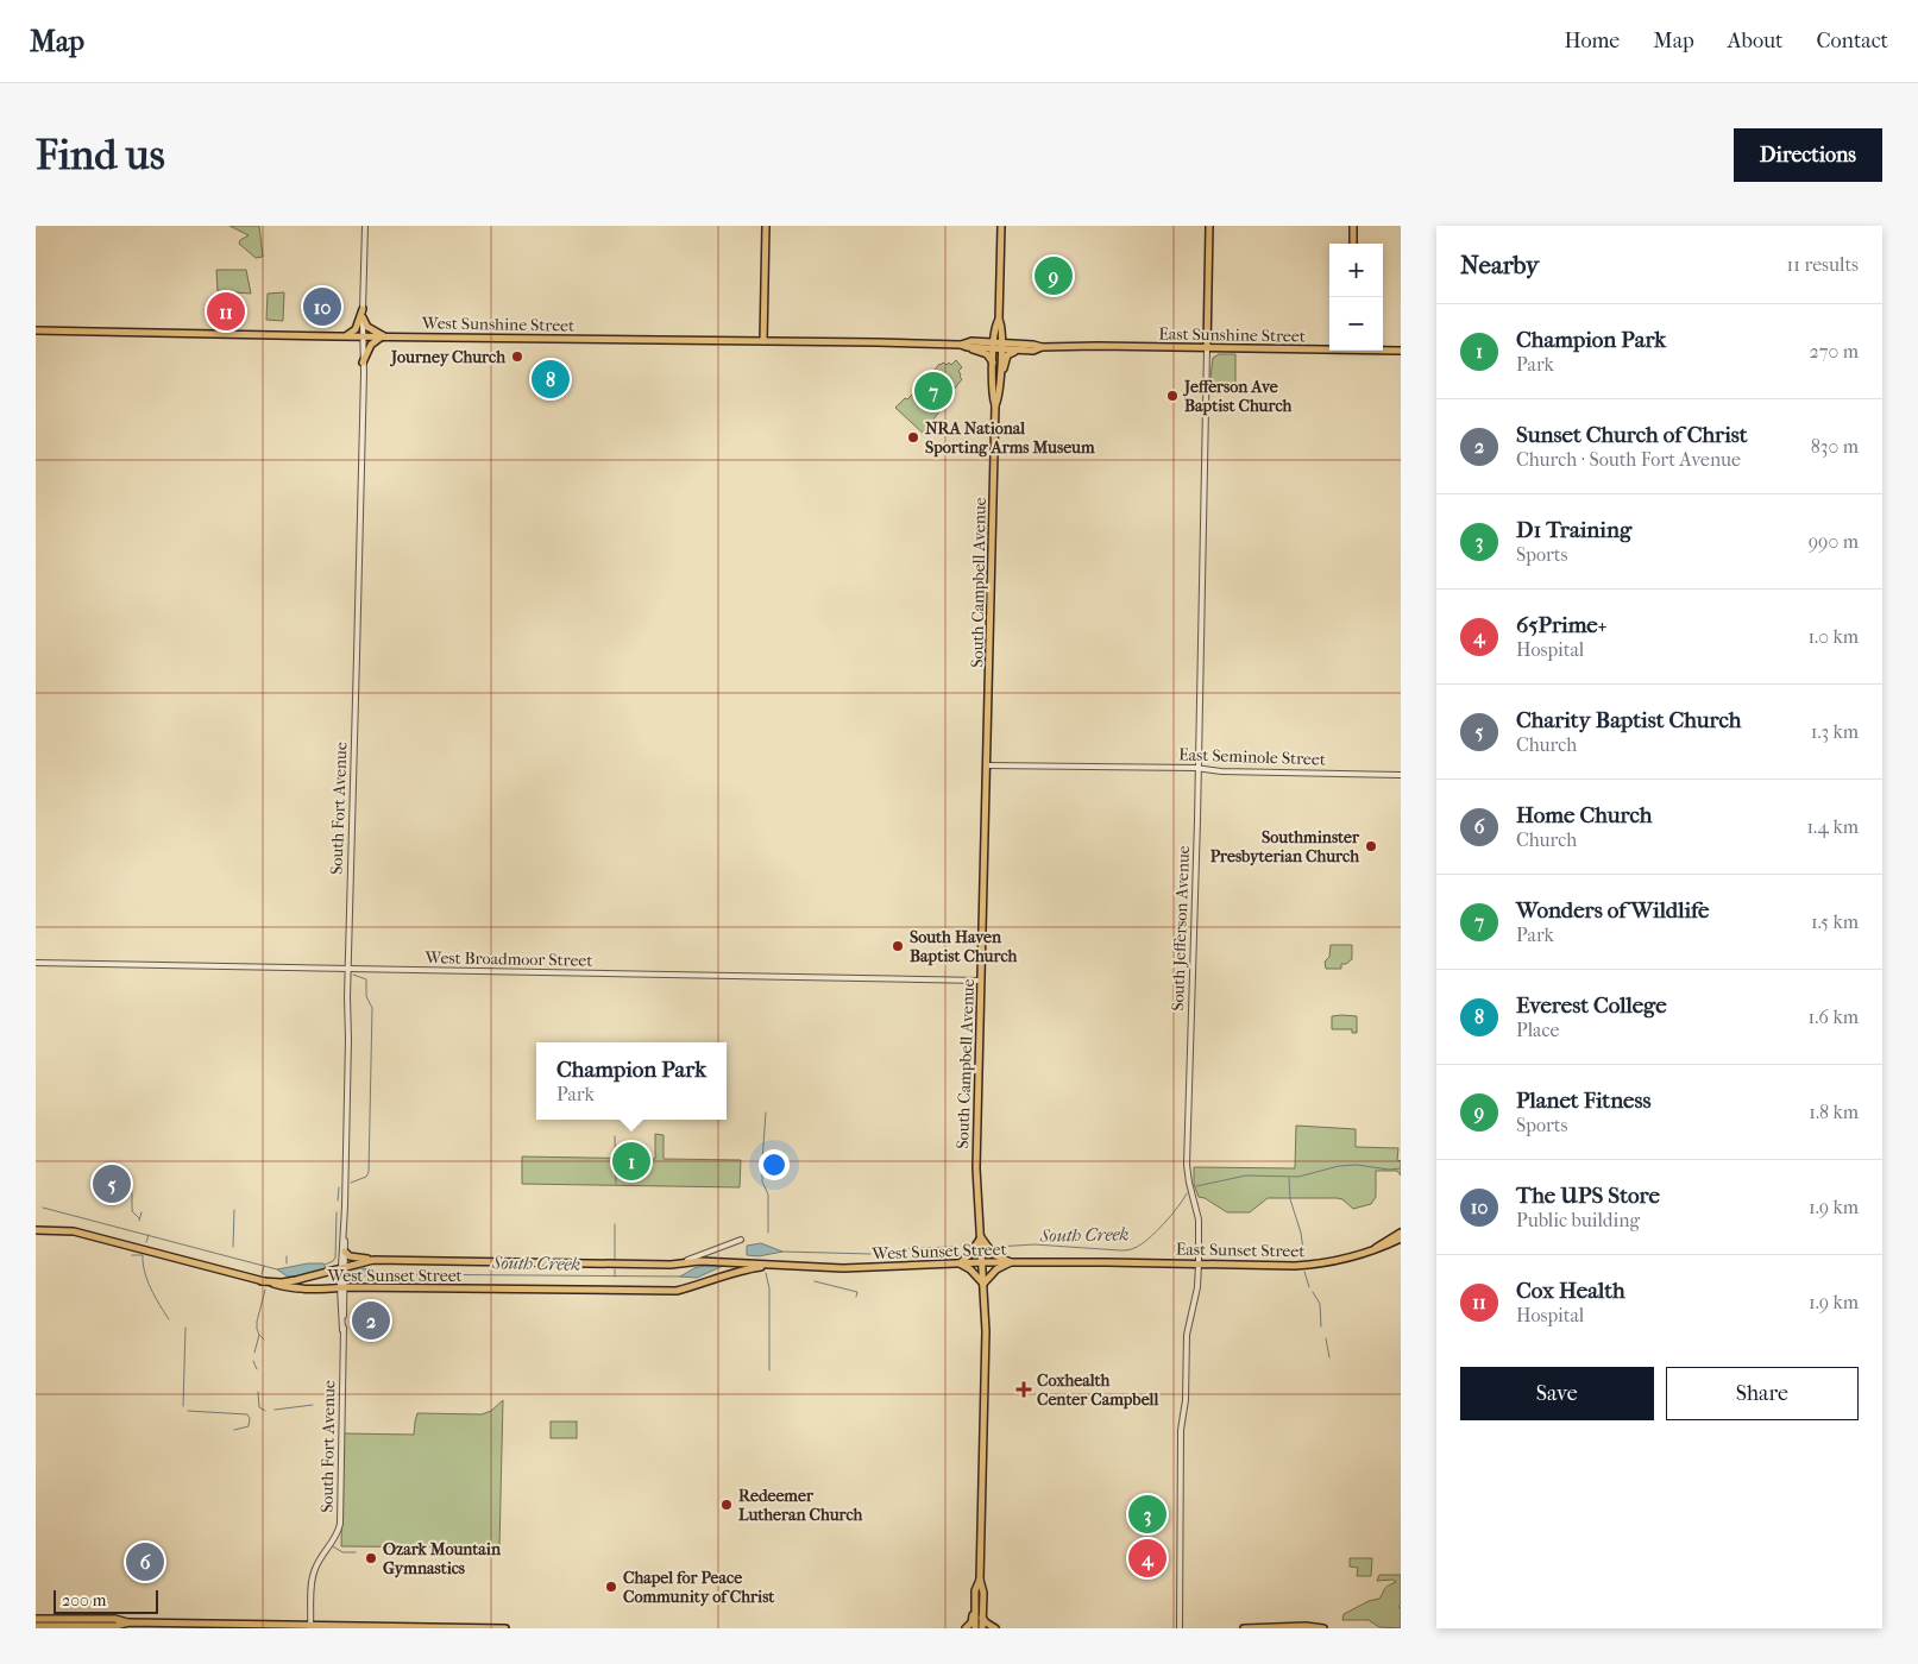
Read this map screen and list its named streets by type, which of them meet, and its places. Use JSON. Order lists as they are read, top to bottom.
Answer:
{
  "streets": {
    "main road": [
      "West Sunshine Street",
      "East Sunshine Street",
      "South Campbell Avenue",
      "South Jefferson Avenue",
      "East Sunset Street",
      "West Sunset Street"
    ],
    "street": ["East Seminole Street", "South Fort Avenue", "West Broadmoor Street"]
  },
  "crossings": [
    ["West Sunshine Street", "East Sunshine Street"],
    ["West Sunshine Street", "South Campbell Avenue"],
    ["West Sunshine Street", "South Fort Avenue"],
    ["East Sunshine Street", "South Jefferson Avenue"],
    ["South Campbell Avenue", "East Seminole Street"],
    ["South Campbell Avenue", "West Broadmoor Street"],
    ["South Campbell Avenue", "West Sunset Street"],
    ["East Seminole Street", "South Jefferson Avenue"],
    ["South Fort Avenue", "West Broadmoor Street"],
    ["South Fort Avenue", "West Sunset Street"],
    ["South Jefferson Avenue", "East Sunset Street"],
    ["East Sunset Street", "West Sunset Street"]
  ],
  "water": ["South Creek"],
  "places": {
    "other": [
      "Journey Church",
      "Jefferson Ave Baptist Church",
      "NRA National Sporting Arms Museum",
      "Southminster Presbyterian Church",
      "South Haven Baptist Church",
      "Redeemer Lutheran Church",
      "Ozark Mountain Gymnastics",
      "Chapel for Peace Community of Christ"
    ],
    "health": ["Coxhealth Center Campbell"]
  },
  "scale_bar": "200 m",
  "page": {
    "header": "Map",
    "nav": [
      "Home",
      "Map",
      "About",
      "Contact"
    ],
    "buttons": [
      "Directions",
      ["Save", "Share"]
    ],
    "title": "Find us",
    "heading": ["Nearby", "11 results"],
    "map_buttons": ["+", "−"],
    "pins": [
      "9",
      "10",
      "11",
      "8",
      "7",
      "1",
      "5",
      "2",
      "3",
      "4",
      "6"
    ],
    "list": [
      {
        "mark": "1",
        "name": "Champion Park",
        "note": "Park",
        "value": "270 m"
      },
      {
        "mark": "2",
        "name": "Sunset Church of Christ",
        "note": "Church · South Fort Avenue",
        "value": "830 m"
      },
      {
        "mark": "3",
        "name": "D1 Training",
        "note": "Sports",
        "value": "990 m"
      },
      {
        "mark": "4",
        "name": "65Prime+",
        "note": "Hospital",
        "value": "1.0 km"
      },
      {
        "mark": "5",
        "name": "Charity Baptist Church",
        "note": "Church",
        "value": "1.3 km"
      },
      {
        "mark": "6",
        "name": "Home Church",
        "note": "Church",
        "value": "1.4 km"
      },
      {
        "mark": "7",
        "name": "Wonders of Wildlife",
        "note": "Park",
        "value": "1.5 km"
      },
      {
        "mark": "8",
        "name": "Everest College",
        "note": "Place",
        "value": "1.6 km"
      },
      {
        "mark": "9",
        "name": "Planet Fitness",
        "note": "Sports",
        "value": "1.8 km"
      },
      {
        "mark": "10",
        "name": "The UPS Store",
        "note": "Public building",
        "value": "1.9 km"
      },
      {
        "mark": "11",
        "name": "Cox Health",
        "note": "Hospital",
        "value": "1.9 km"
      }
    ],
    "popup": ["Champion Park", "Park"],
    "scale": "200 m"
  }
}
